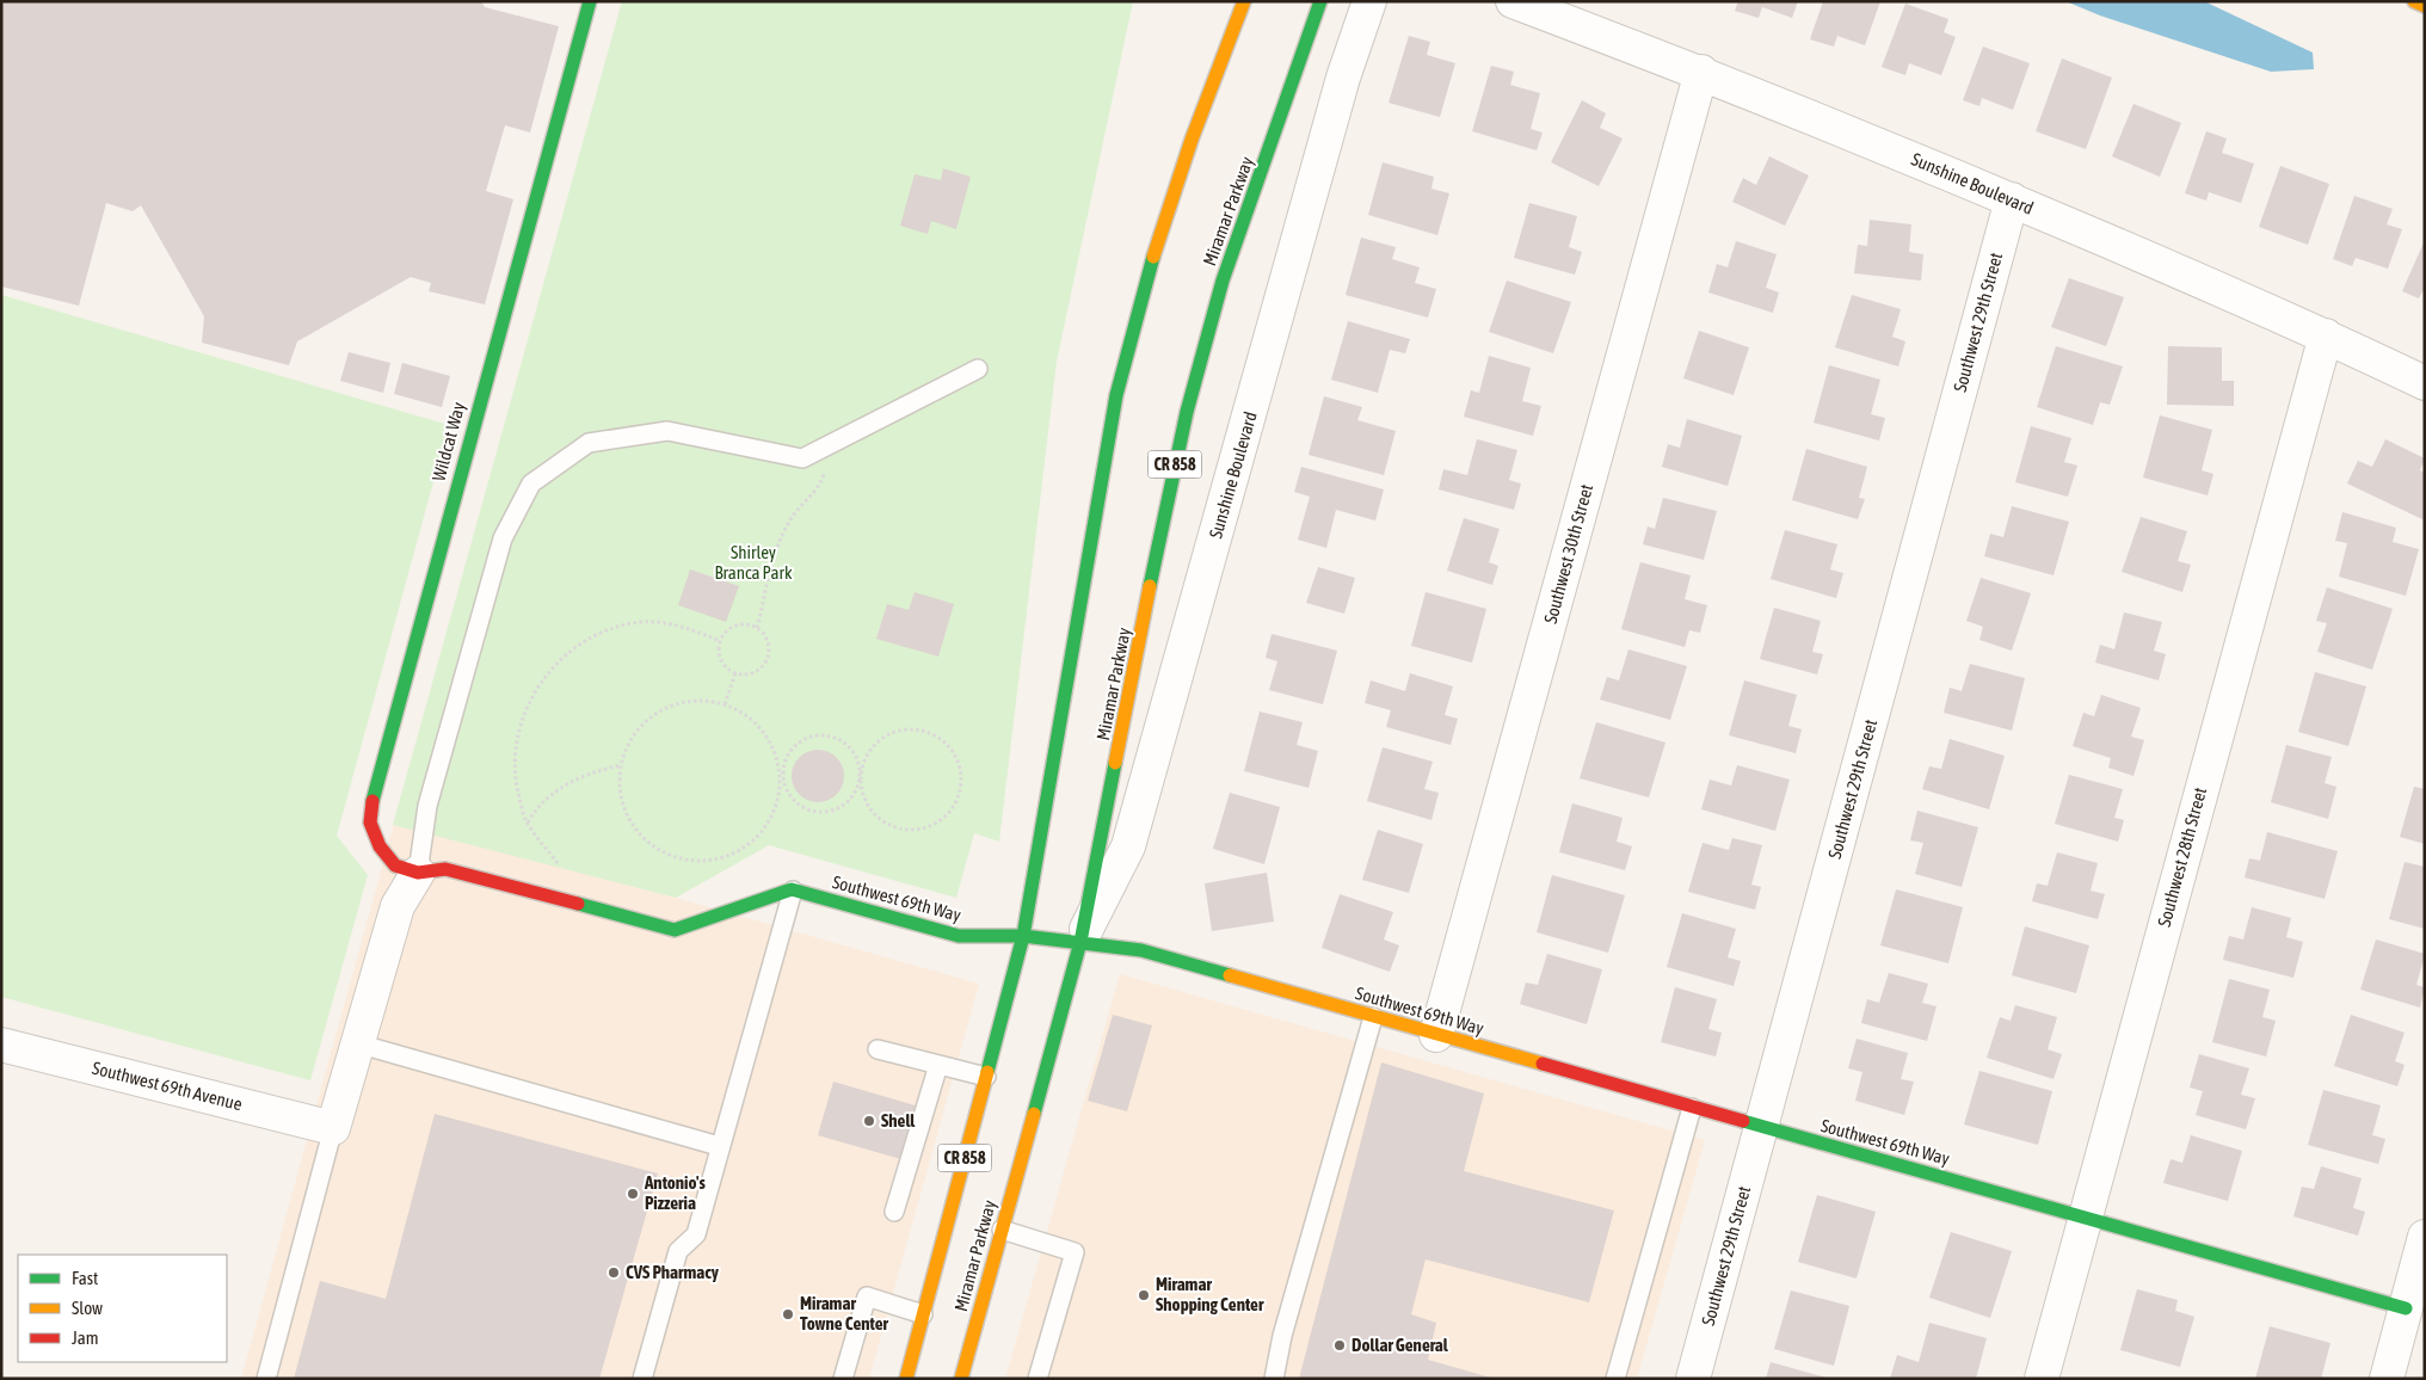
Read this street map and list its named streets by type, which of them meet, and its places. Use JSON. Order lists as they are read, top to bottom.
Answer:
{
  "streets": {
    "main road": [
      "Miramar Parkway",
      "Wildcat Way",
      "CR 858",
      "Southwest 69th Way"
    ],
    "street": [
      "Sunshine Boulevard",
      "Southwest 29th Street",
      "Southwest 30th Street",
      "Southwest 28th Street",
      "Southwest 69th Avenue"
    ]
  },
  "crossings": [
    ["Sunshine Boulevard", "Miramar Parkway"],
    ["Sunshine Boulevard", "Southwest 29th Street"],
    ["Sunshine Boulevard", "Southwest 30th Street"],
    ["Sunshine Boulevard", "Southwest 28th Street"],
    ["Sunshine Boulevard", "Southwest 69th Way"],
    ["Miramar Parkway", "Southwest 69th Way"],
    ["Southwest 29th Street", "Southwest 69th Way"],
    ["Southwest 30th Street", "Southwest 69th Way"],
    ["Southwest 28th Street", "Southwest 69th Way"]
  ],
  "parks": ["Shirley Branca Park"],
  "places": [
    "Shell",
    "Antonio's Pizzeria",
    "CVS Pharmacy",
    "Miramar Shopping Center",
    "Miramar Towne Center",
    "Dollar General"
  ],
  "legend": ["Fast", "Slow", "Jam"]
}
